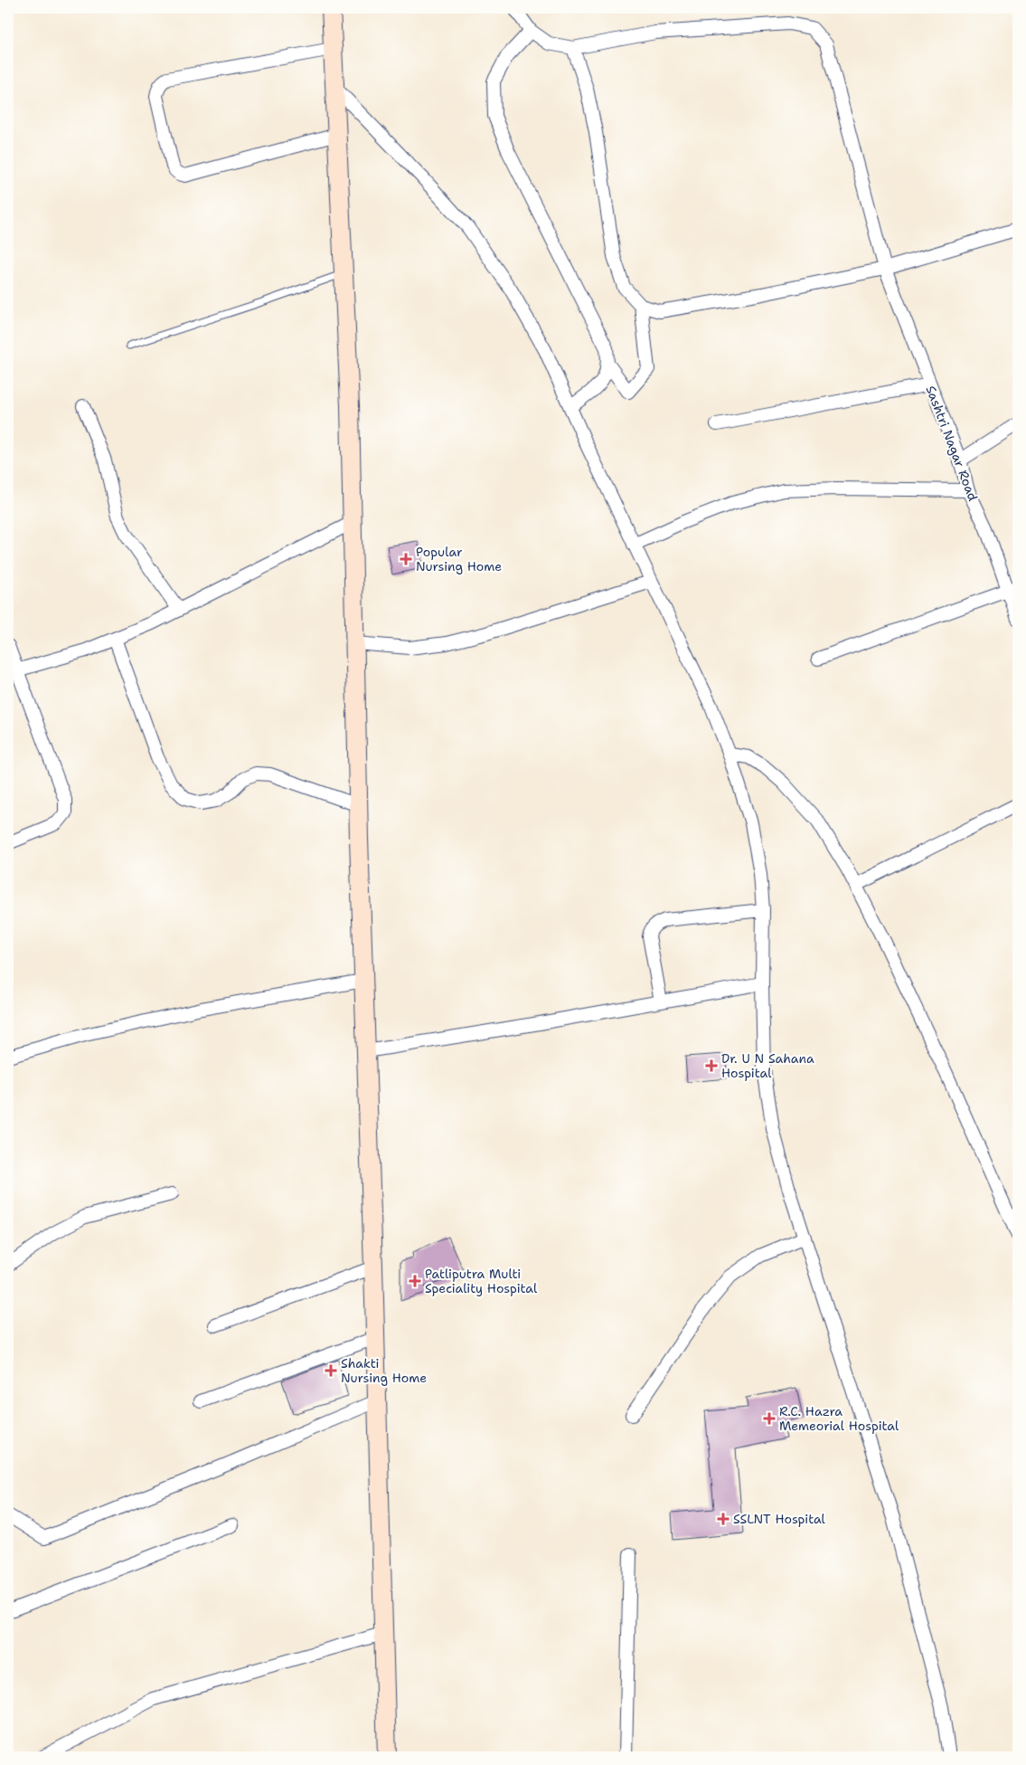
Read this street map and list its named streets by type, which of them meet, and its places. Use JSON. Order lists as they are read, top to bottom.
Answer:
{
  "streets": {
    "street": ["Sashtri Nagar Road"]
  },
  "places": {
    "health": [
      "Popular Nursing Home",
      "Dr. U N Sahana Hospital",
      "Patliputra Multi Speciality Hospital",
      "Shakti Nursing Home",
      "R.C. Hazra Memeorial Hospital",
      "SSLNT Hospital"
    ]
  }
}
